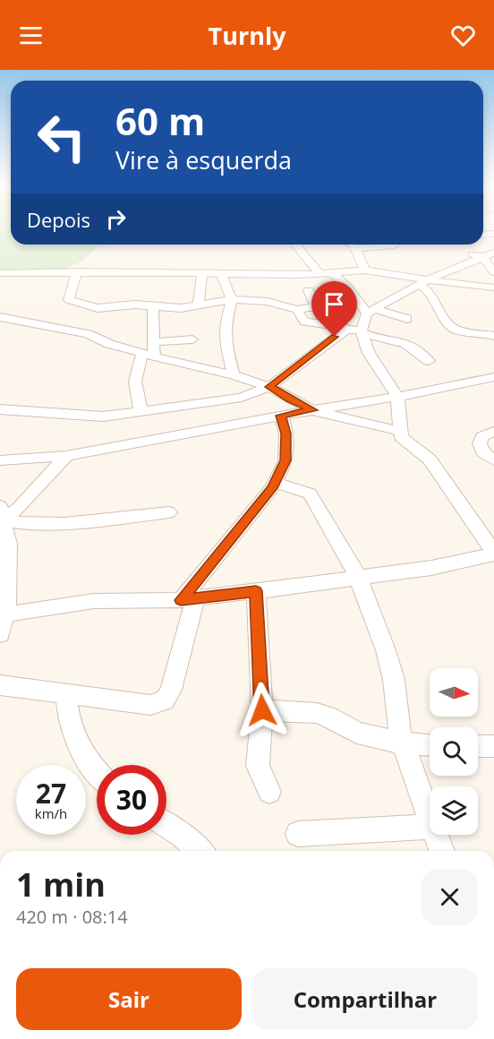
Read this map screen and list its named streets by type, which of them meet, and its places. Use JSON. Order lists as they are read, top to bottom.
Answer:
{
  "north": "right",
  "page": {
    "header": "Turnly",
    "turn": ["60 m", "Vire à esquerda"],
    "then": "Depois",
    "speed": "27 km/h",
    "limit": "30",
    "heading": ["1 min", "420 m · 08:14"],
    "buttons": ["Sair", "Compartilhar"]
  }
}
